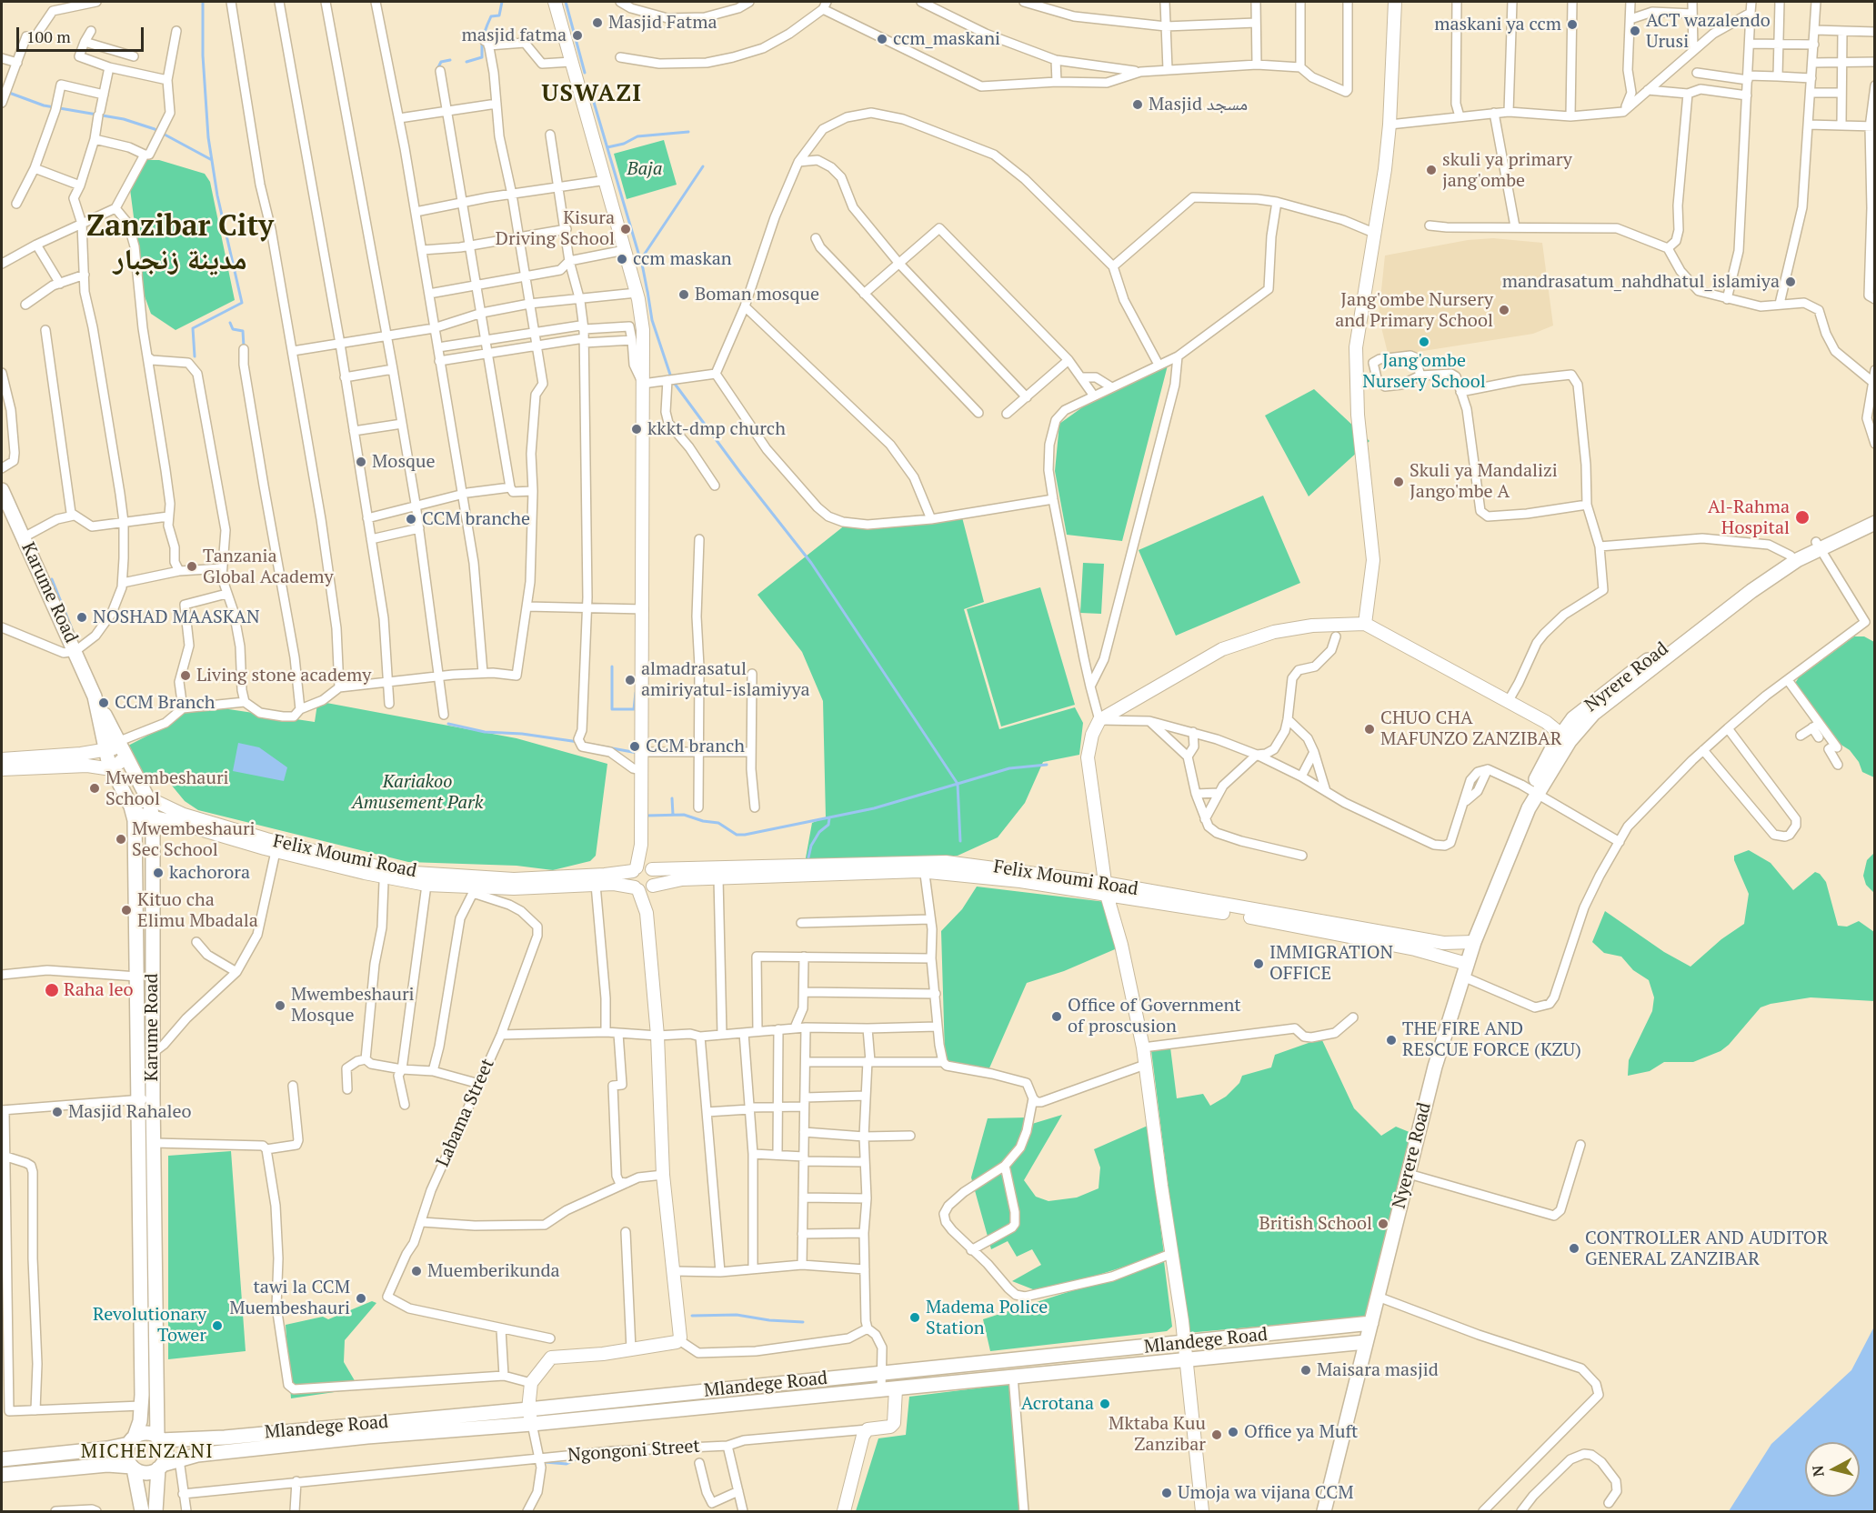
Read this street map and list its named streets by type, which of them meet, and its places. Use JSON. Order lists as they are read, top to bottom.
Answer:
{
  "streets": {
    "main road": [
      "Karume Road",
      "Nyrere Road",
      "Felix Moumi Road",
      "Nyerere Road",
      "Mlandege Road"
    ],
    "street": ["Labama Street", "Ngongoni Street"]
  },
  "crossings": [
    ["Karume Road", "Felix Moumi Road"],
    ["Karume Road", "Mlandege Road"],
    ["Nyrere Road", "Nyerere Road"],
    ["Felix Moumi Road", "Labama Street"],
    ["Felix Moumi Road", "Nyerere Road"],
    ["Nyerere Road", "Mlandege Road"]
  ],
  "districts": ["USWAZI", "Zanzibar City مدينة زنجبار", "MICHENZANI"],
  "parks": ["Baja", "Kariakoo Amusement Park"],
  "places": [
    "Masjid Fatma",
    "maskani ya ccm",
    "ACT wazalendo Urusi",
    "masjid fatma",
    "ccm_maskani",
    "Masjid مسجد",
    "skuli ya primary jang'ombe",
    "Kisura Driving School",
    "ccm maskan",
    "mandrasatum_nahdhatul_islamiya",
    "Boman mosque",
    "Jang'ombe Nursery and Primary School",
    "Jang'ombe Nursery School",
    "kkkt-dmp church",
    "Mosque",
    "Skuli ya Mandalizi Jango'mbe A",
    "Al-Rahma Hospital",
    "CCM branche",
    "Tanzania Global Academy",
    "NOSHAD MAASKAN",
    "Living stone academy",
    "almadrasatul amiriyatul-islamiyya",
    "CCM Branch",
    "CHUO CHA MAFUNZO ZANZIBAR",
    "CCM branch",
    "Mwembeshauri School",
    "Mwembeshauri Sec School",
    "kachorora",
    "Kituo cha Elimu Mbadala",
    "IMMIGRATION OFFICE",
    "Raha leo",
    "Mwembeshauri Mosque",
    "Office of Government of proscusion",
    "THE FIRE AND RESCUE FORCE (KZU)",
    "Masjid Rahaleo",
    "British School",
    "CONTROLLER AND AUDITOR GENERAL ZANZIBAR",
    "Muemberikunda",
    "tawi la CCM Muembeshauri",
    "Madema Police Station",
    "Revolutionary Tower",
    "Maisara masjid",
    "Acrotana",
    "Office ya Muft",
    "Mktaba Kuu Zanzibar",
    "Umoja wa vijana CCM"
  ],
  "scale_bar": "100 m",
  "north": "left"
}
